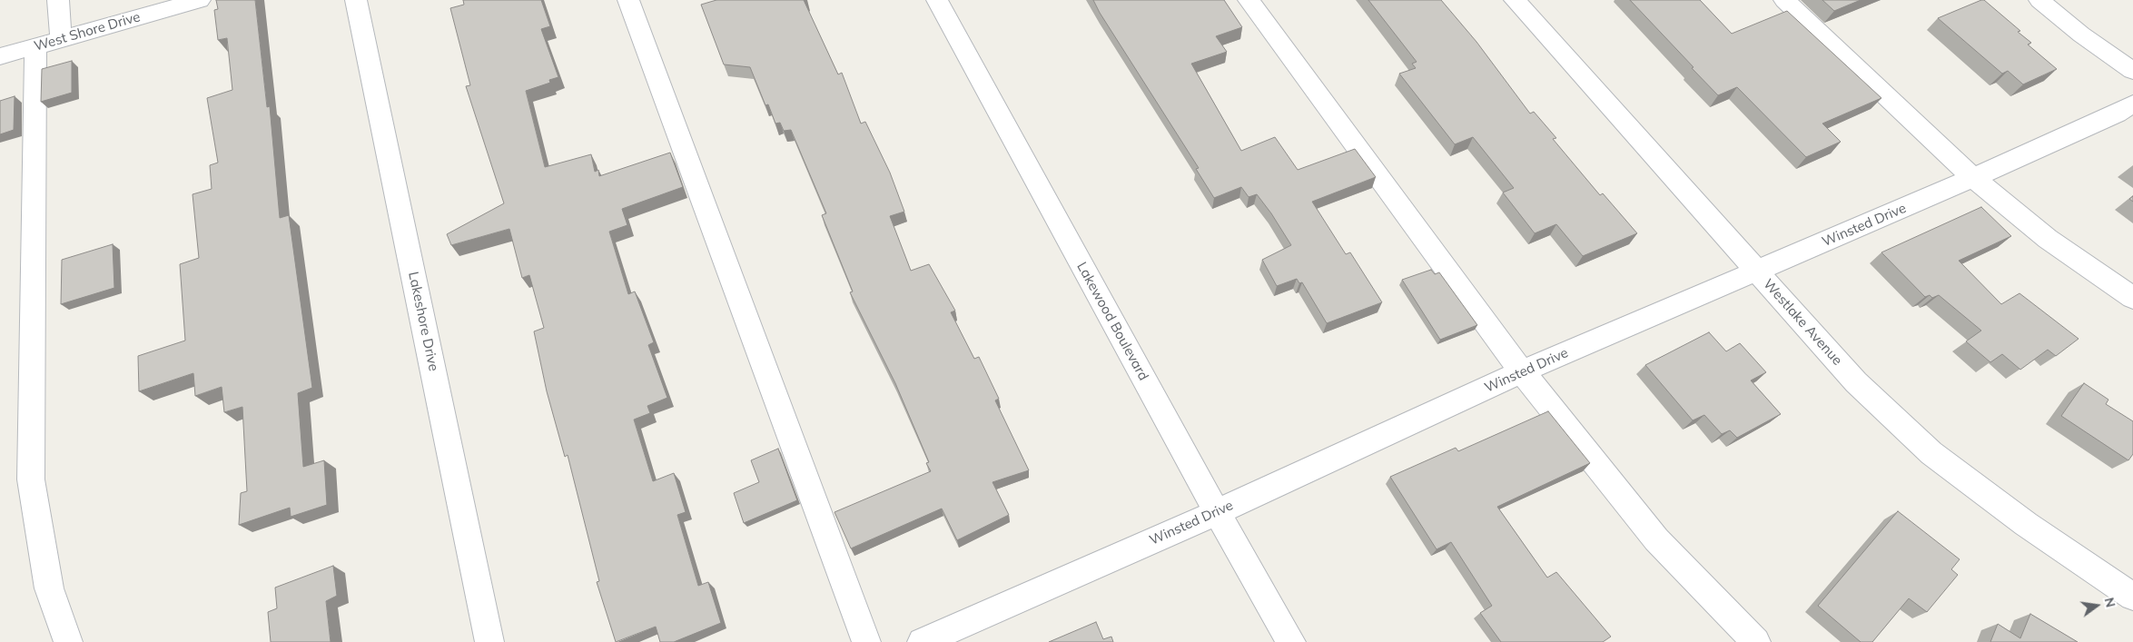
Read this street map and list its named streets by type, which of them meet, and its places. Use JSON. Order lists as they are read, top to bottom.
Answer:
{
  "streets": {
    "street": [
      "West Shore Drive",
      "Winsted Drive",
      "Lakeshore Drive",
      "Lakewood Boulevard",
      "Westlake Avenue"
    ]
  },
  "crossings": [
    ["Winsted Drive", "Lakewood Boulevard"],
    ["Winsted Drive", "Westlake Avenue"]
  ],
  "north": "right"
}
